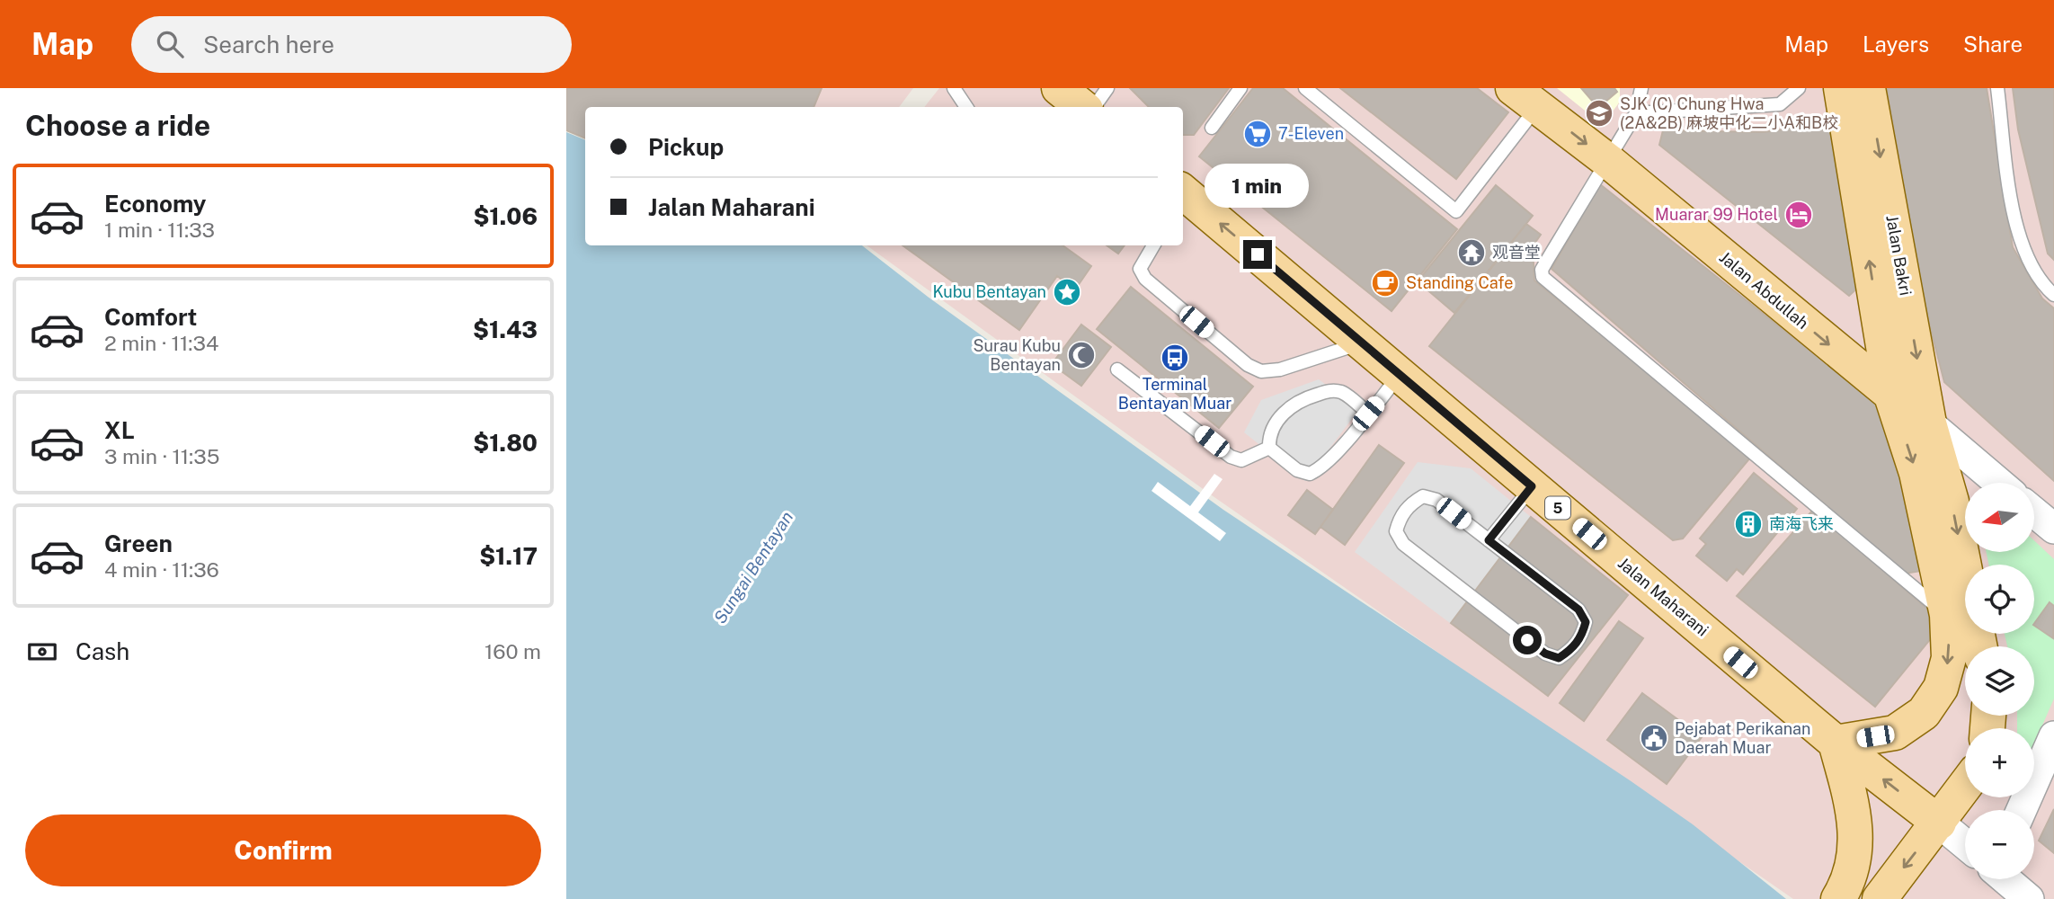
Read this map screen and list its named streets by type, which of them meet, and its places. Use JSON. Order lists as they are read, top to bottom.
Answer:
{
  "streets": {
    "main road": [
      "Jalan Bakri",
      "Jalan Abdullah",
      "5",
      "Jalan Maharani"
    ]
  },
  "crossings": [
    ["Jalan Bakri", "Jalan Abdullah"],
    ["Jalan Bakri", "Jalan Maharani"]
  ],
  "one_way": ["Jalan Abdullah", "Jalan Maharani"],
  "water": ["Sungai Bentayan"],
  "places": {
    "school or university": ["SJK (C) Chung Hwa (2A&2B) 麻坡中化二小A和B校"],
    "supermarket": ["7-Eleven"],
    "hotel": ["Muarar 99 Hotel"],
    "temple": ["观音堂"],
    "cafe": ["Standing Cafe"],
    "place": ["Kubu Bentayan"],
    "mosque": ["Surau Kubu Bentayan"],
    "bus stop": ["Terminal Bentayan Muar"],
    "building": ["南海飞来"],
    "public building": ["Pejabat Perikanan Daerah Muar"]
  },
  "north": "left",
  "page": {
    "header": "Map",
    "search": "Search here",
    "nav": ["Map", "Layers", "Share"],
    "heading": "Choose a ride",
    "banner": ["Pickup", "Jalan Maharani"],
    "list": [
      {
        "name": "Economy",
        "note": "1 min · 11:33",
        "value": "$1.06"
      },
      {
        "name": "Comfort",
        "note": "2 min · 11:34",
        "value": "$1.43"
      },
      {
        "name": "XL",
        "note": "3 min · 11:35",
        "value": "$1.80"
      },
      {
        "name": "Green",
        "note": "4 min · 11:36",
        "value": "$1.17"
      }
    ],
    "bubble": "1 min",
    "map_buttons": ["+", "−"],
    "pay": ["Cash", "160 m"],
    "buttons": "Confirm"
  }
}
